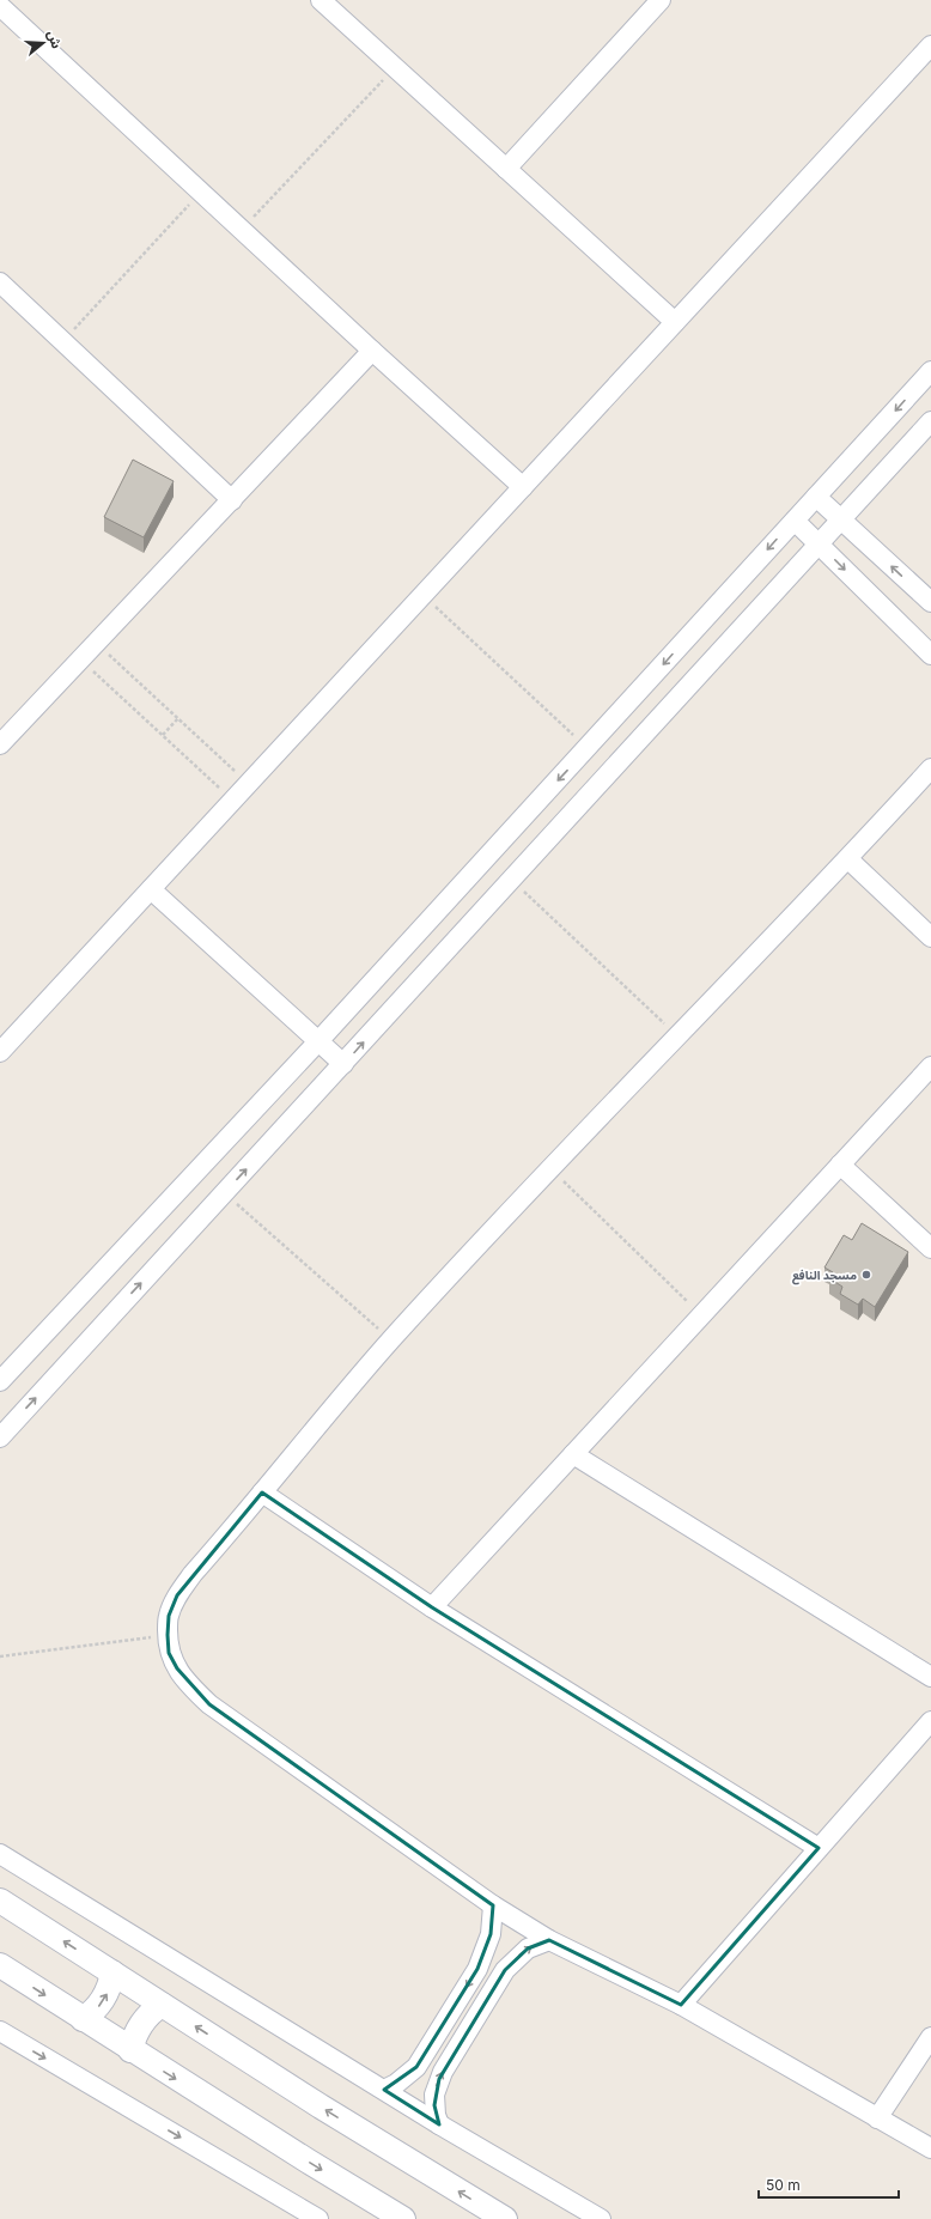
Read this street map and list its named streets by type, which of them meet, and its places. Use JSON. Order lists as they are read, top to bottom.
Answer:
{
  "places": ["مسجد النافع"],
  "scale_bar": "50 m",
  "north": "right"
}
